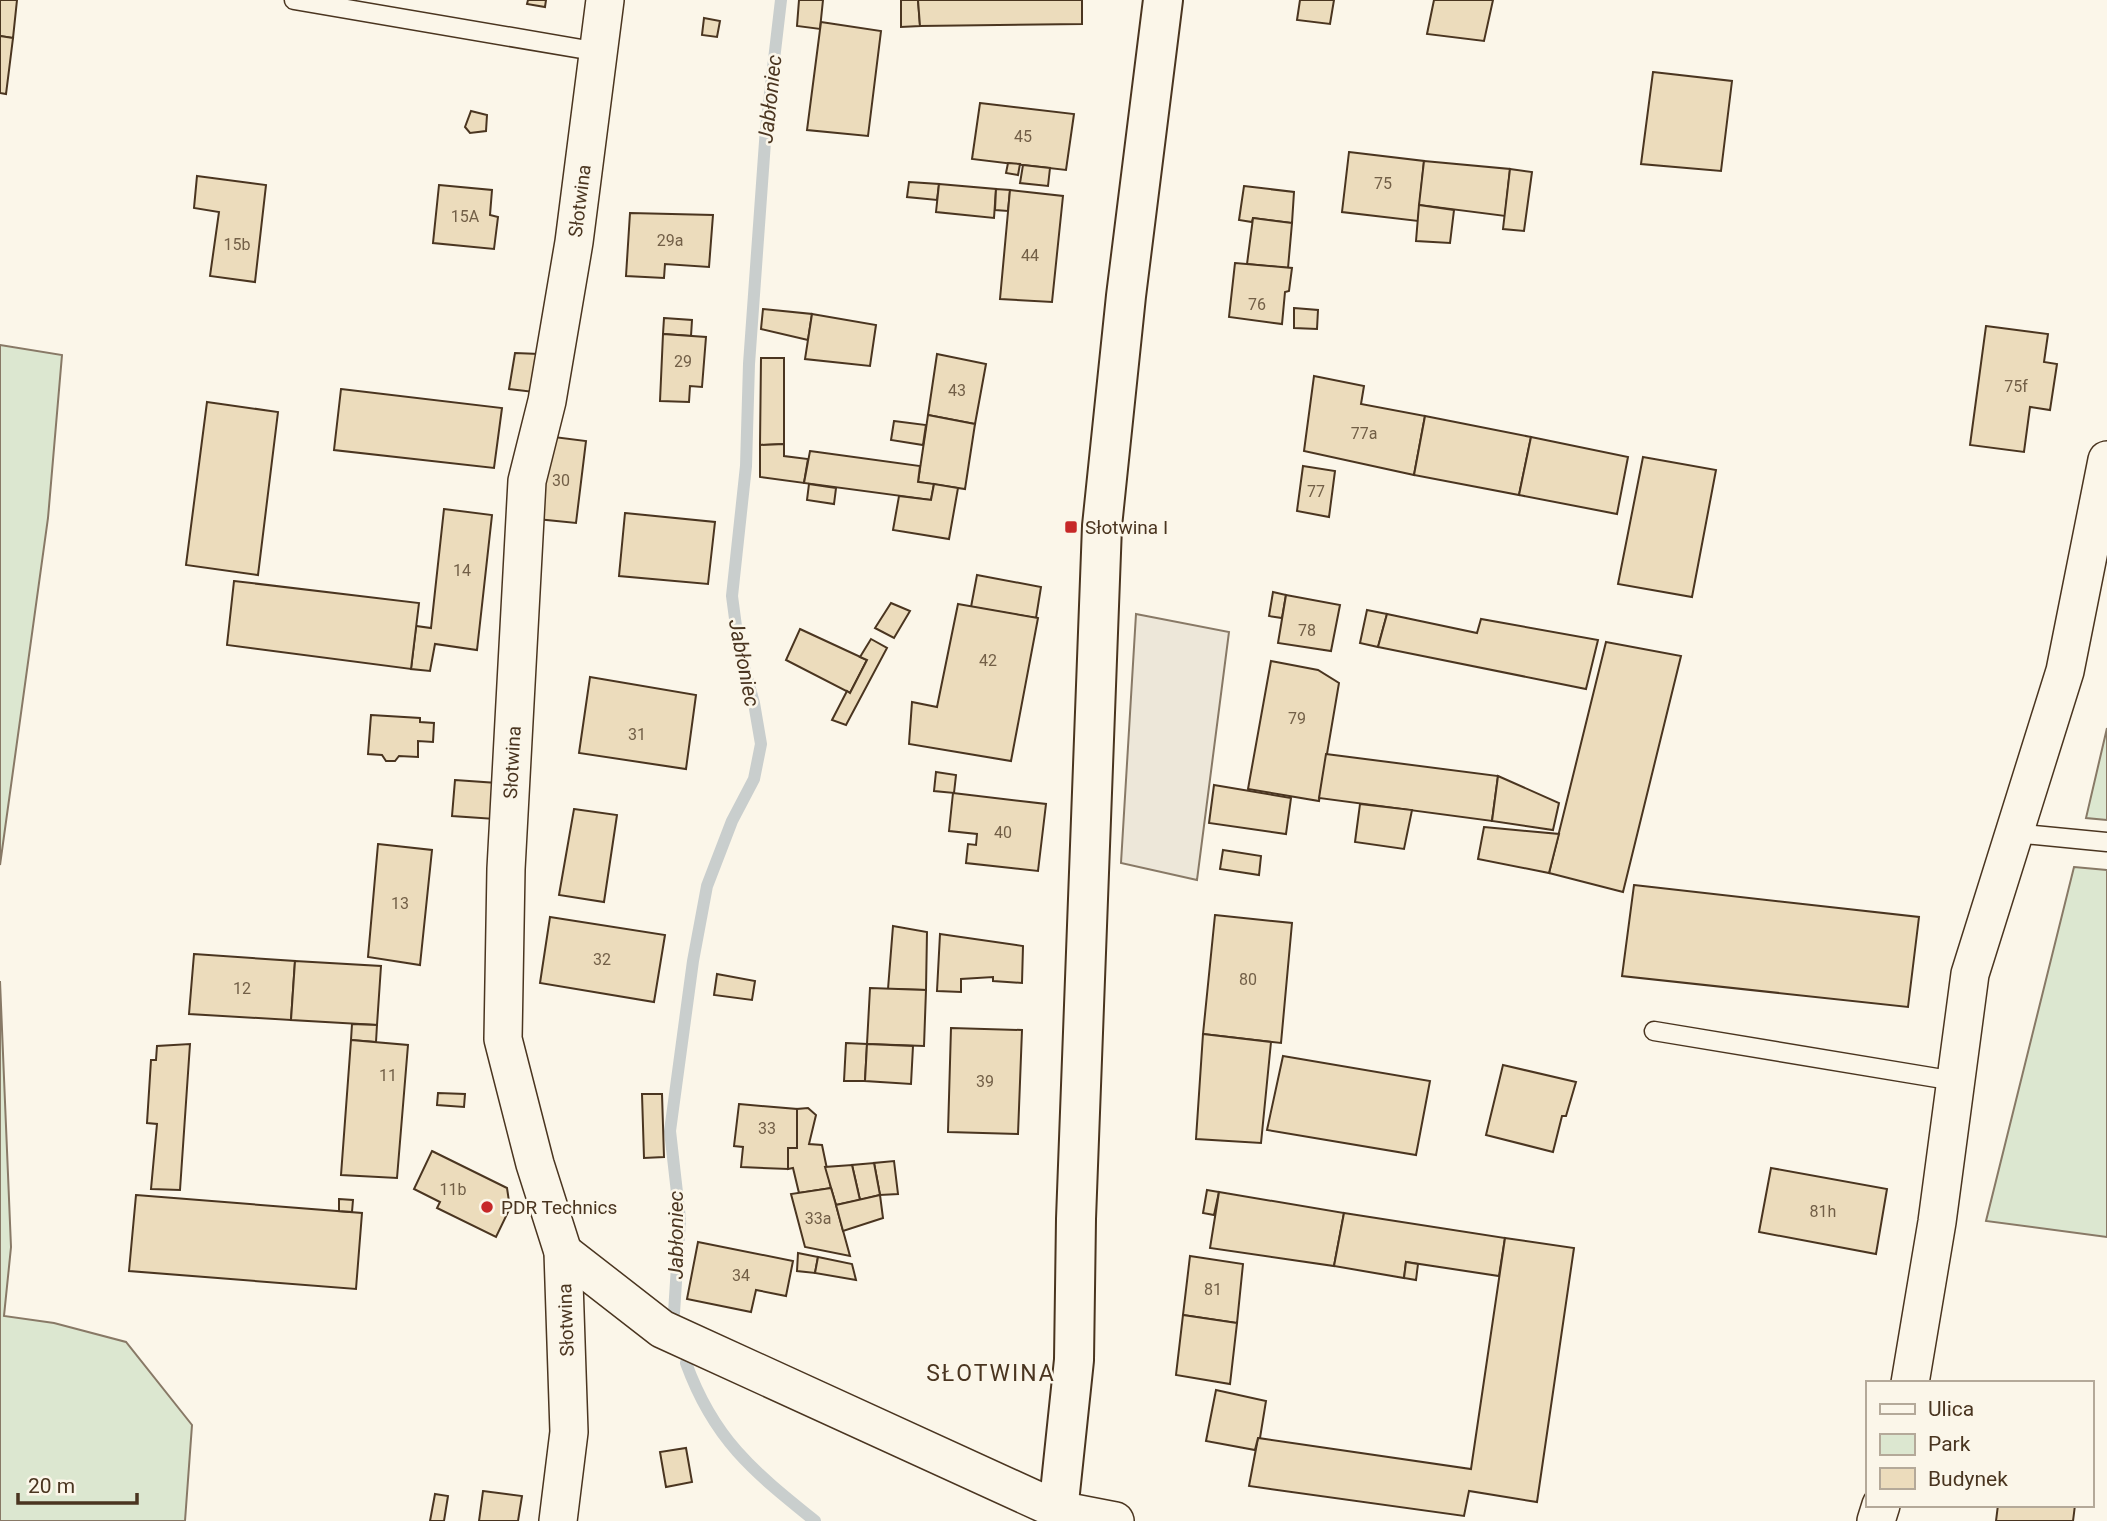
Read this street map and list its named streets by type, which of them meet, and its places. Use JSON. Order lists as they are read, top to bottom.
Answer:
{
  "streets": {
    "street": ["Słotwina"]
  },
  "districts": ["SŁOTWINA"],
  "water": ["Jabłoniec"],
  "places": {
    "transit": ["Słotwina I"],
    "other": ["PDR Technics"]
  },
  "house_numbers": [
    "45",
    "75",
    "15A",
    "29a",
    "15b",
    "44",
    "76",
    "29",
    "75f",
    "43",
    "77a",
    "30",
    "77",
    "14",
    "78",
    "42",
    "79",
    "31",
    "40",
    "13",
    "32",
    "80",
    "12",
    "11",
    "39",
    "33",
    "11b",
    "81h",
    "33a",
    "34",
    "81"
  ],
  "legend": ["Ulica", "Park", "Budynek"],
  "scale_bar": "20 m"
}
